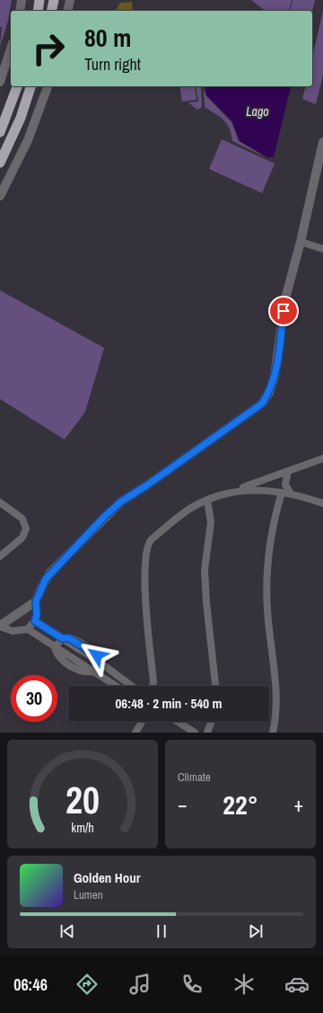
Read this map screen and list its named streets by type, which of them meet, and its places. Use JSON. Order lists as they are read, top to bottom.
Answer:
{
  "water": ["Lago"],
  "page": {
    "turn": ["80 m", "Turn right"],
    "limit": "30",
    "trip": "06:48 · 2 min · 540 m",
    "tile": "Climate",
    "heat": ["−", "22°", "+"],
    "song": ["Golden Hour", "Lumen"],
    "tabs": "06:46",
    "gauge": ["20", "km/h"]
  }
}
